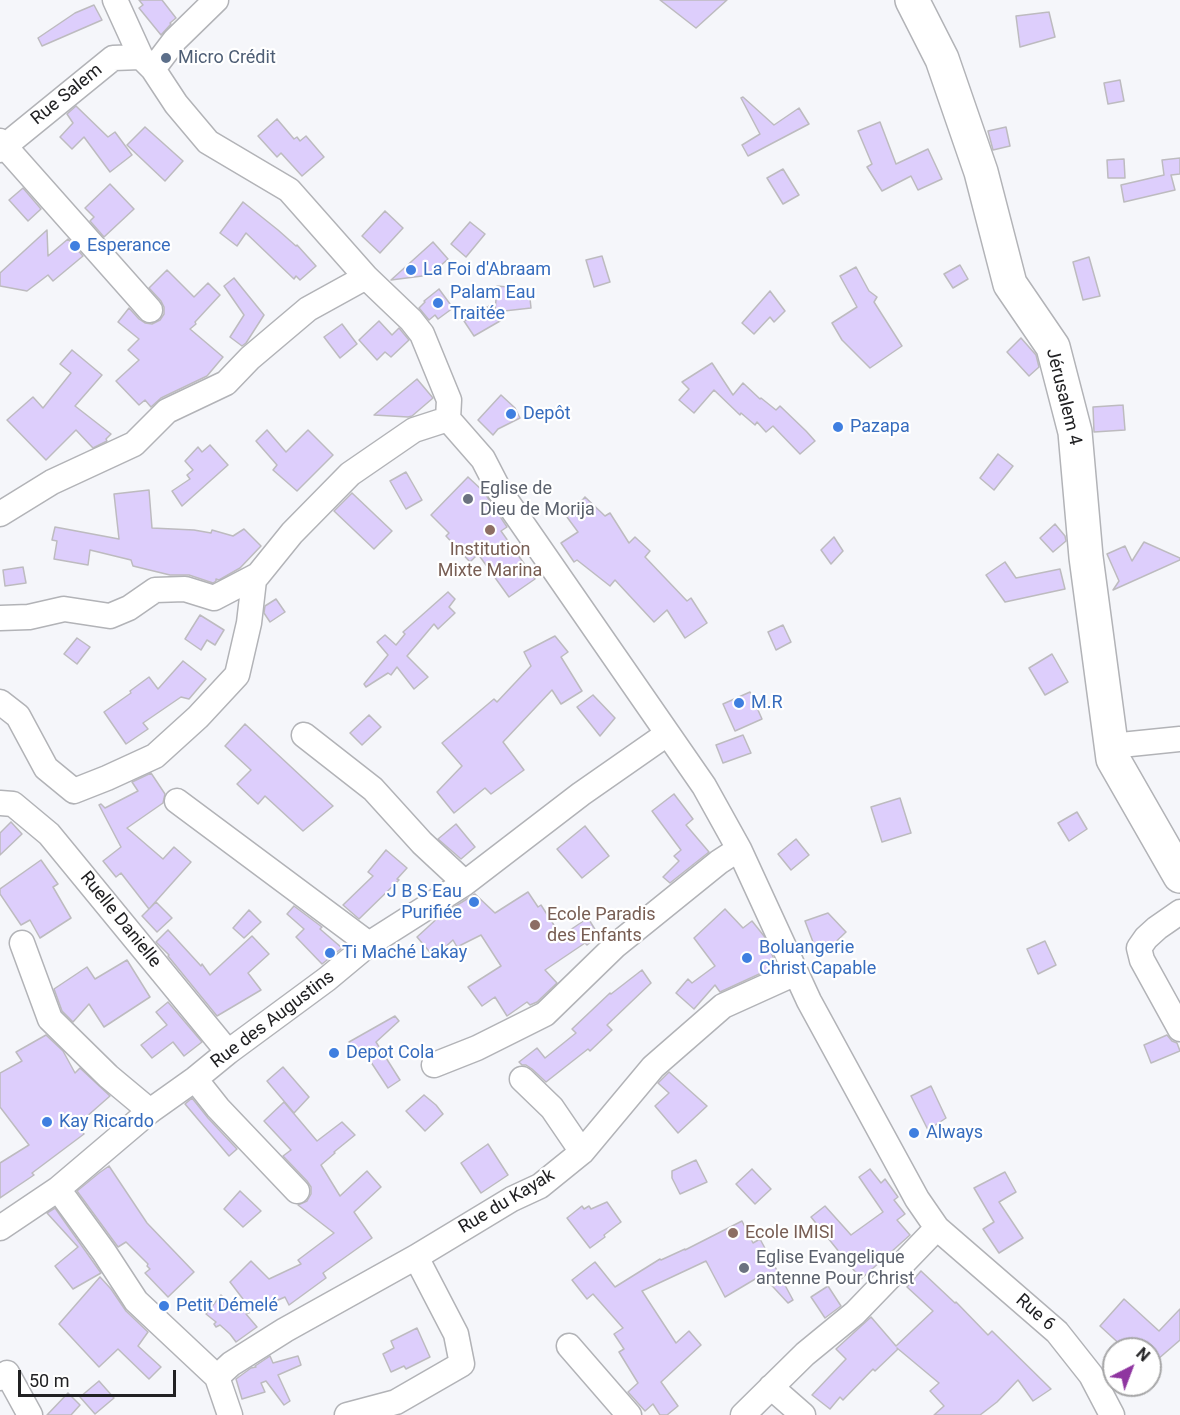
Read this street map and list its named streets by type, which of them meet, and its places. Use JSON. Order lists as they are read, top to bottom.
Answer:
{
  "streets": {
    "street": [
      "Rue Salem",
      "Jérusalem 4",
      "Ruelle Danielle",
      "Rue des Augustins",
      "Rue du Kayak",
      "Rue 6"
    ]
  },
  "crossings": [
    ["Ruelle Danielle", "Rue des Augustins"],
    ["Rue des Augustins", "Rue 6"],
    ["Rue du Kayak", "Rue 6"]
  ],
  "places": [
    "Micro Crédit",
    "Esperance",
    "La Foi d'Abraam",
    "Palam Eau Traitée",
    "Depôt",
    "Pazapa",
    "Eglise de Dieu de Morija",
    "Institution Mixte Marina",
    "M.R",
    "J B S Eau Purifiée",
    "Ecole Paradis des Enfants",
    "Ti Maché Lakay",
    "Boluangerie Christ Capable",
    "Depot Cola",
    "Kay Ricardo",
    "Always",
    "Ecole IMISI",
    "Eglise Evangelique antenne Pour Christ",
    "Petit Démelé"
  ],
  "scale_bar": "50 m",
  "north": "top right"
}
